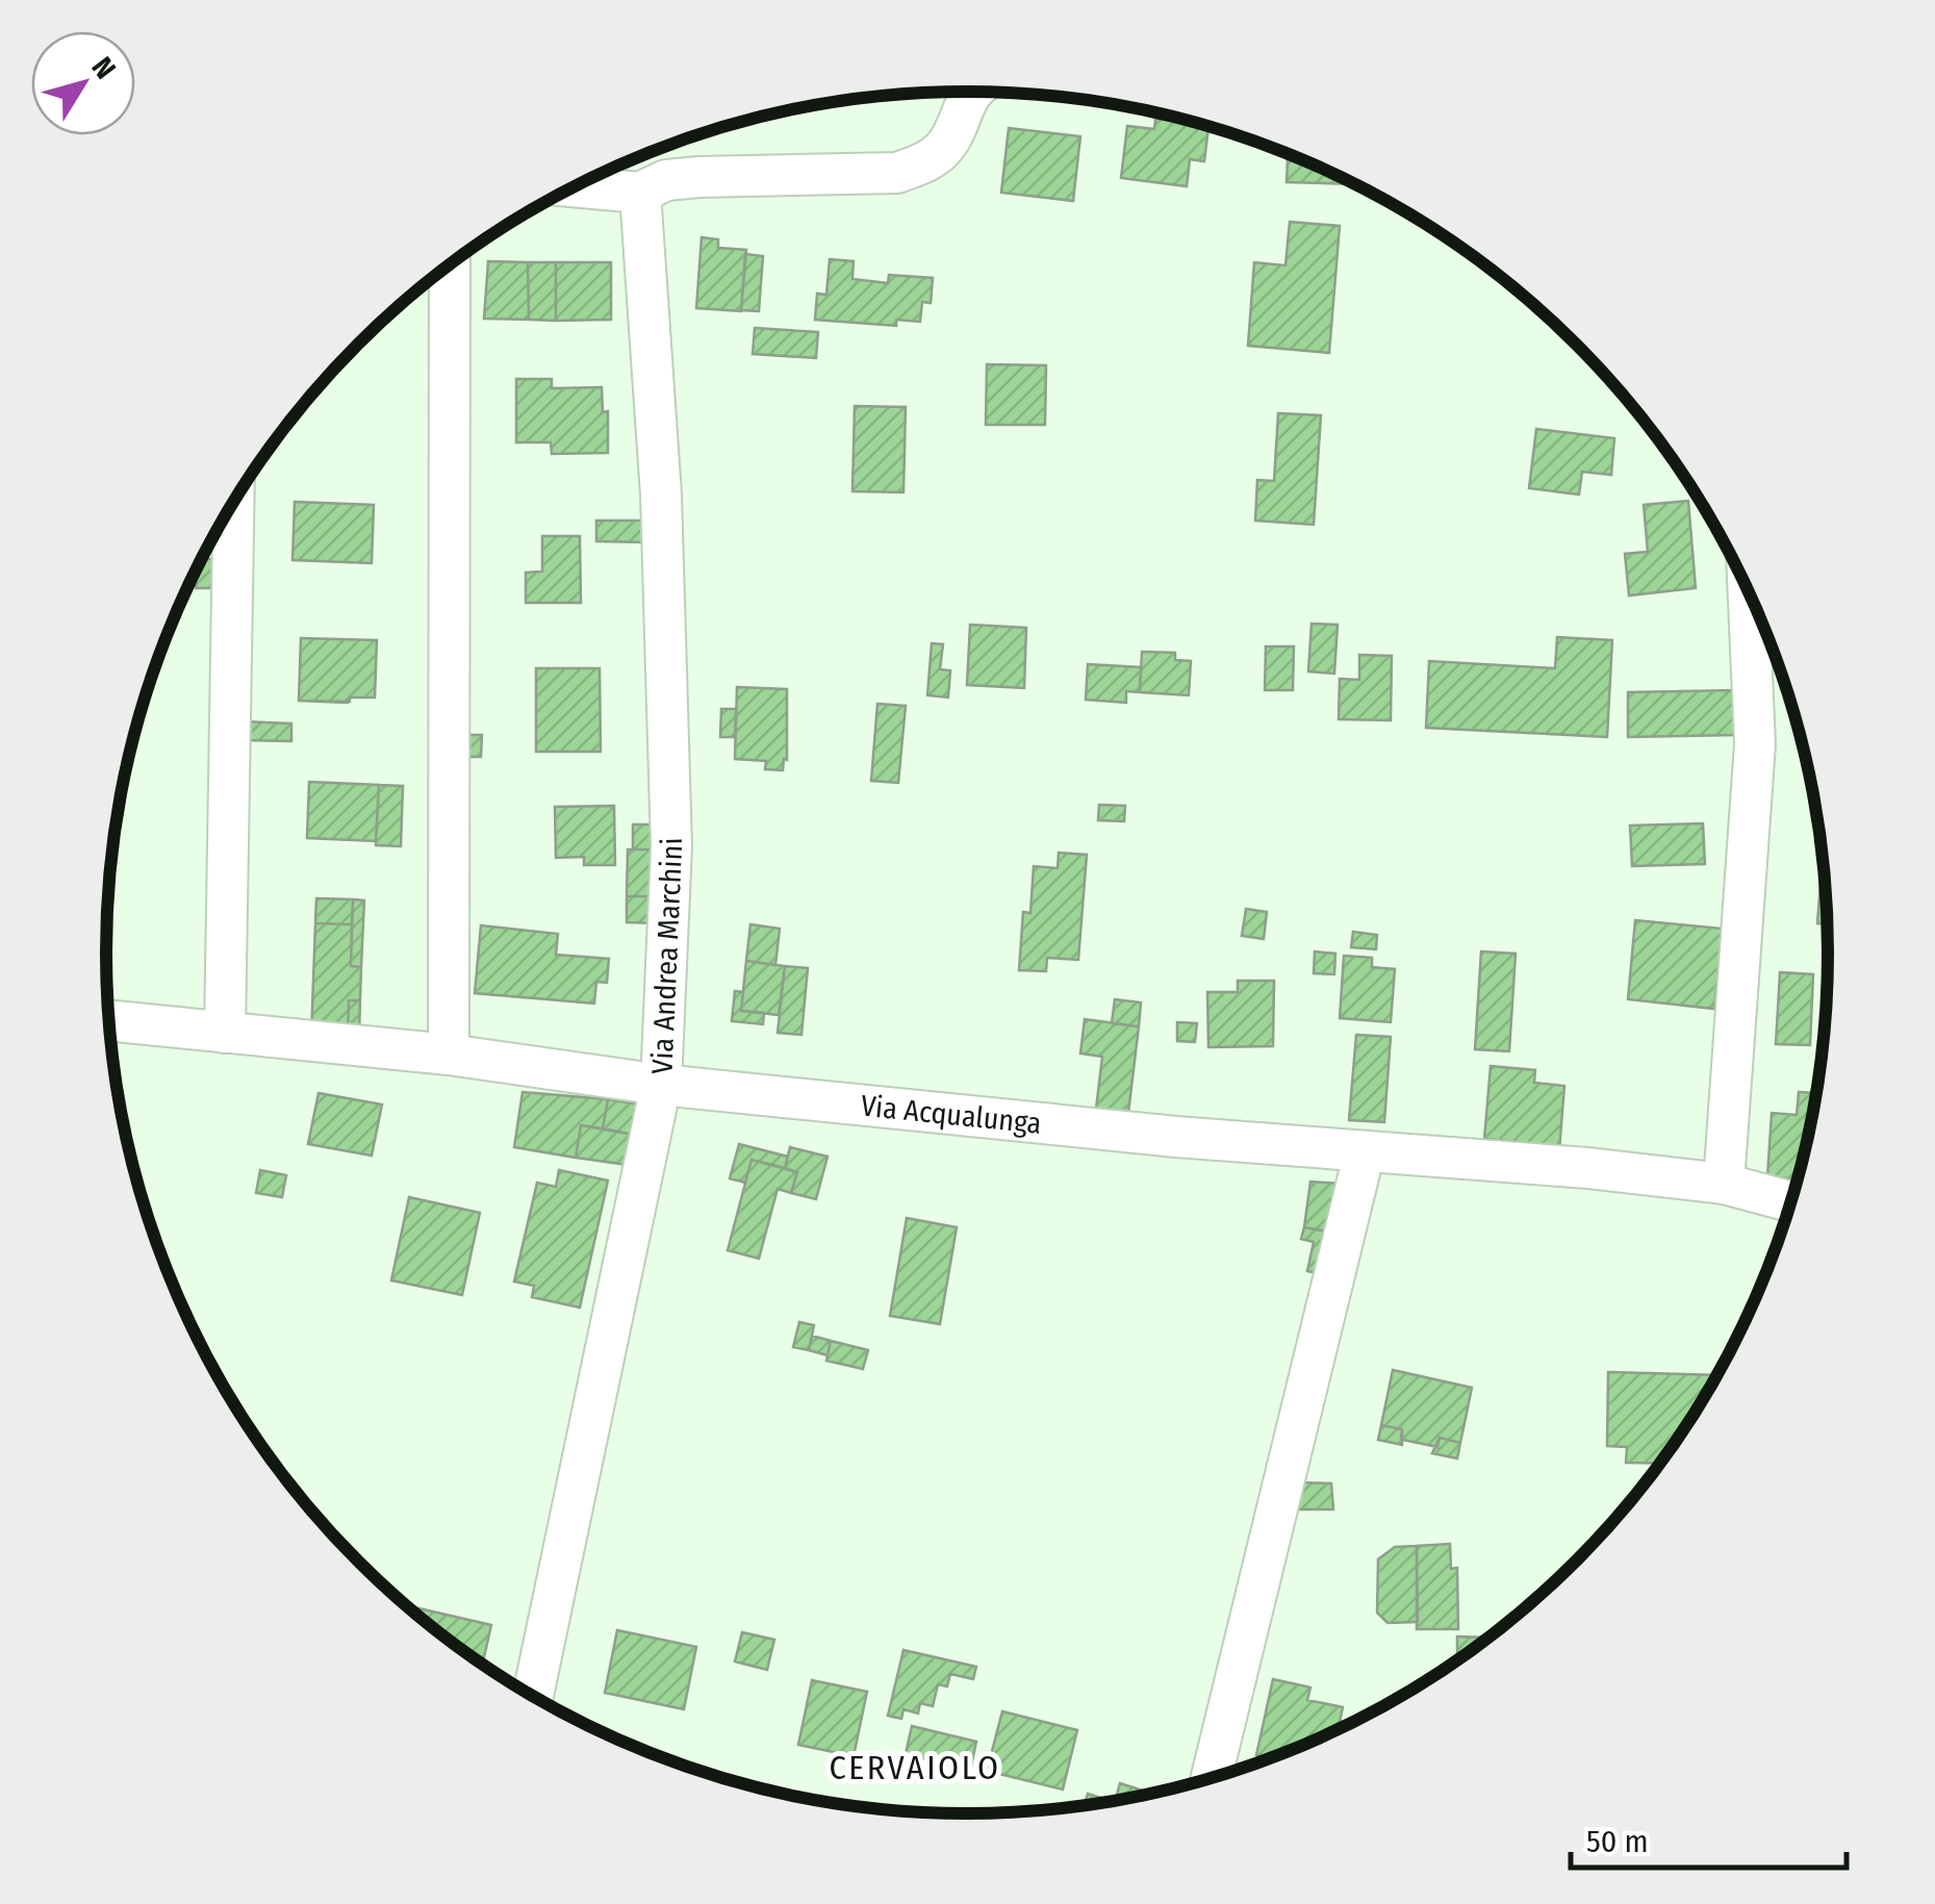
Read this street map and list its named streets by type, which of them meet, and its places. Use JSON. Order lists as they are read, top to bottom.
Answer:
{
  "streets": {
    "street": ["Via Andrea Marchini", "Via Acqualunga"]
  },
  "crossings": [
    ["Via Andrea Marchini", "Via Acqualunga"]
  ],
  "districts": ["CERVAIOLO"],
  "scale_bar": "50 m",
  "north": "top right"
}
